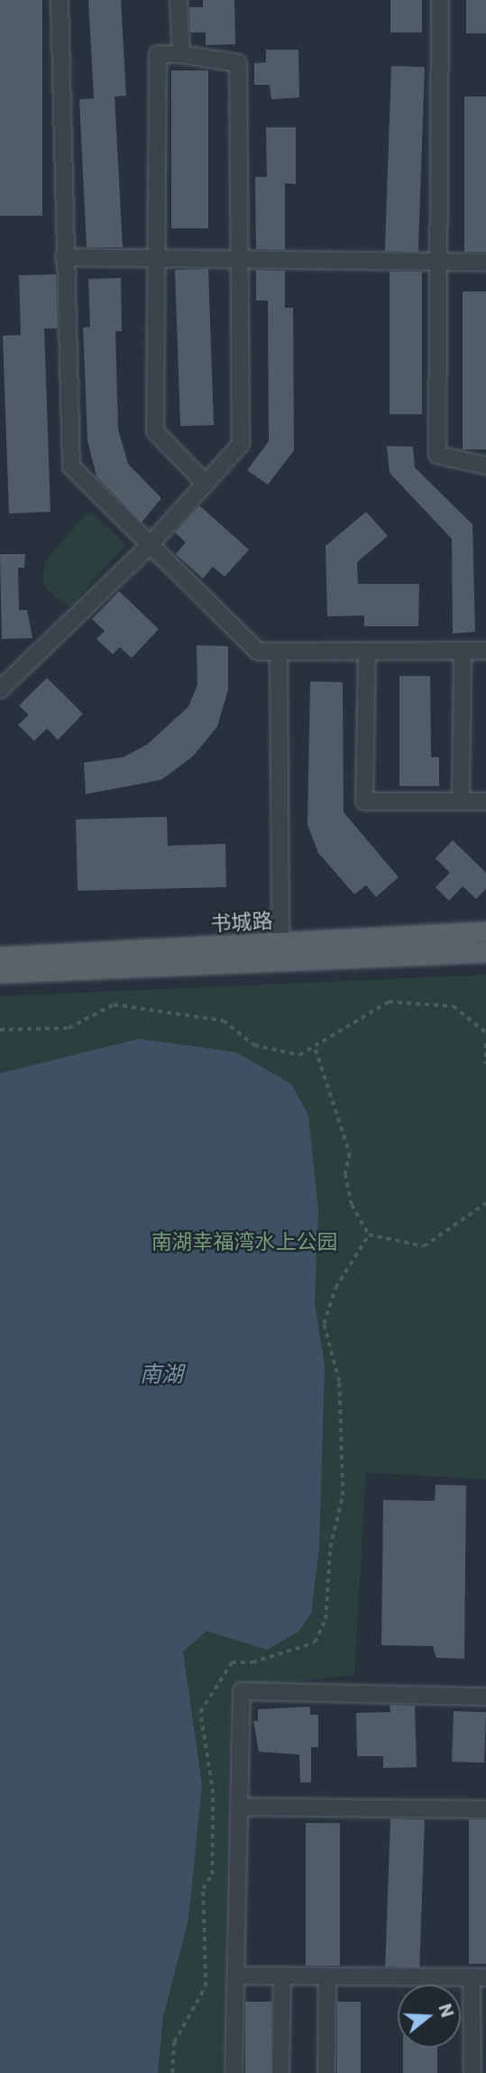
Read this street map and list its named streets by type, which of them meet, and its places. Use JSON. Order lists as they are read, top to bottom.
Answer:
{
  "streets": {
    "main road": ["书城路"]
  },
  "water": ["南湖"],
  "parks": ["南湖幸福湾水上公园"],
  "north": "right"
}
